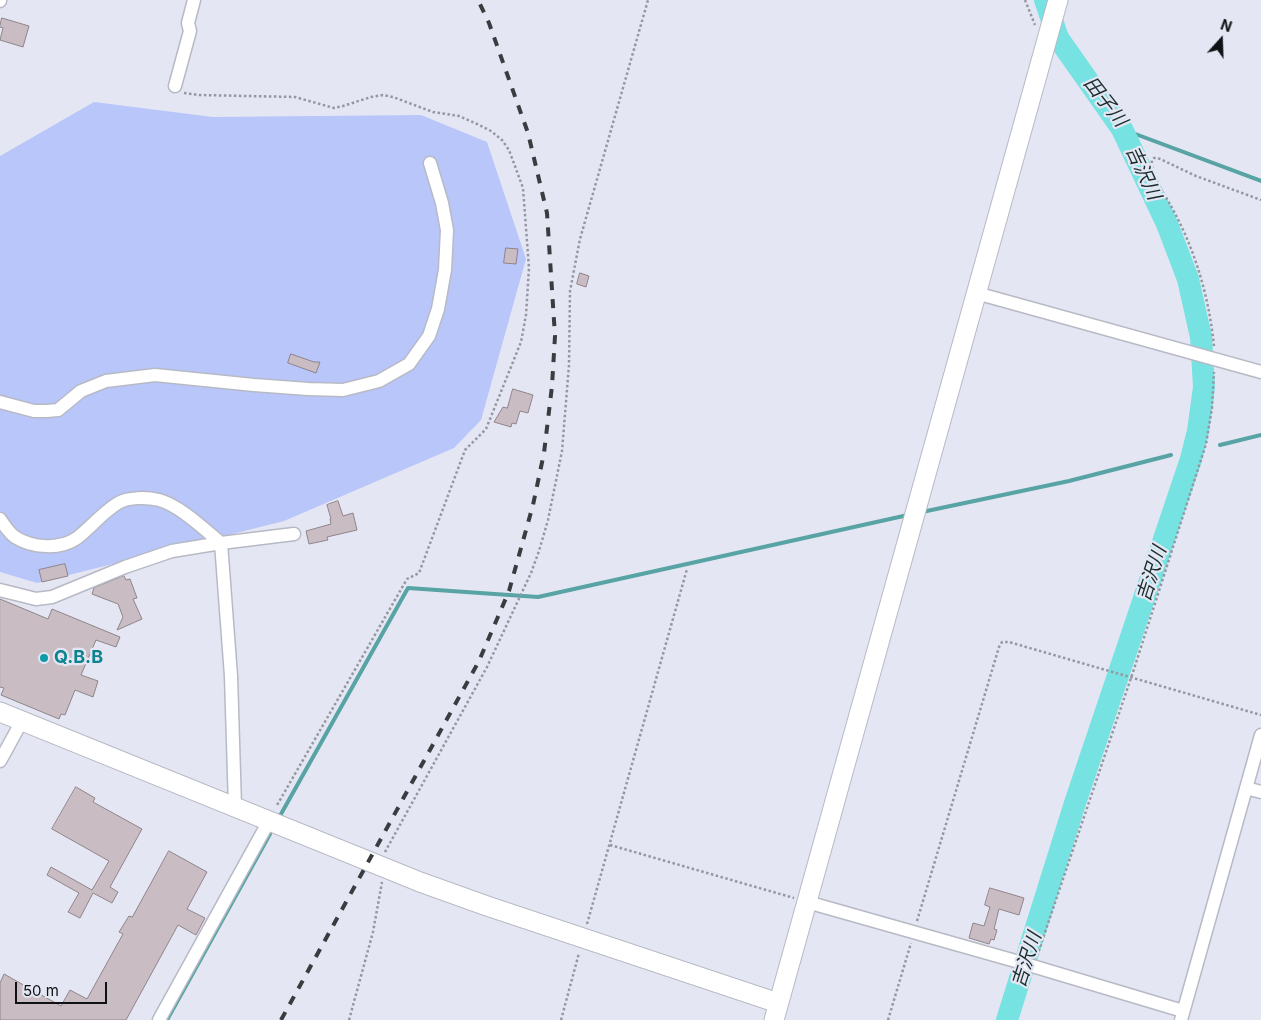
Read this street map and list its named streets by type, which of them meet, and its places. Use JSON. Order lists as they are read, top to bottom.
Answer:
{
  "water": ["田子川", "吉沢川"],
  "places": ["Q.B.B"],
  "scale_bar": "50 m",
  "north": "top"
}
